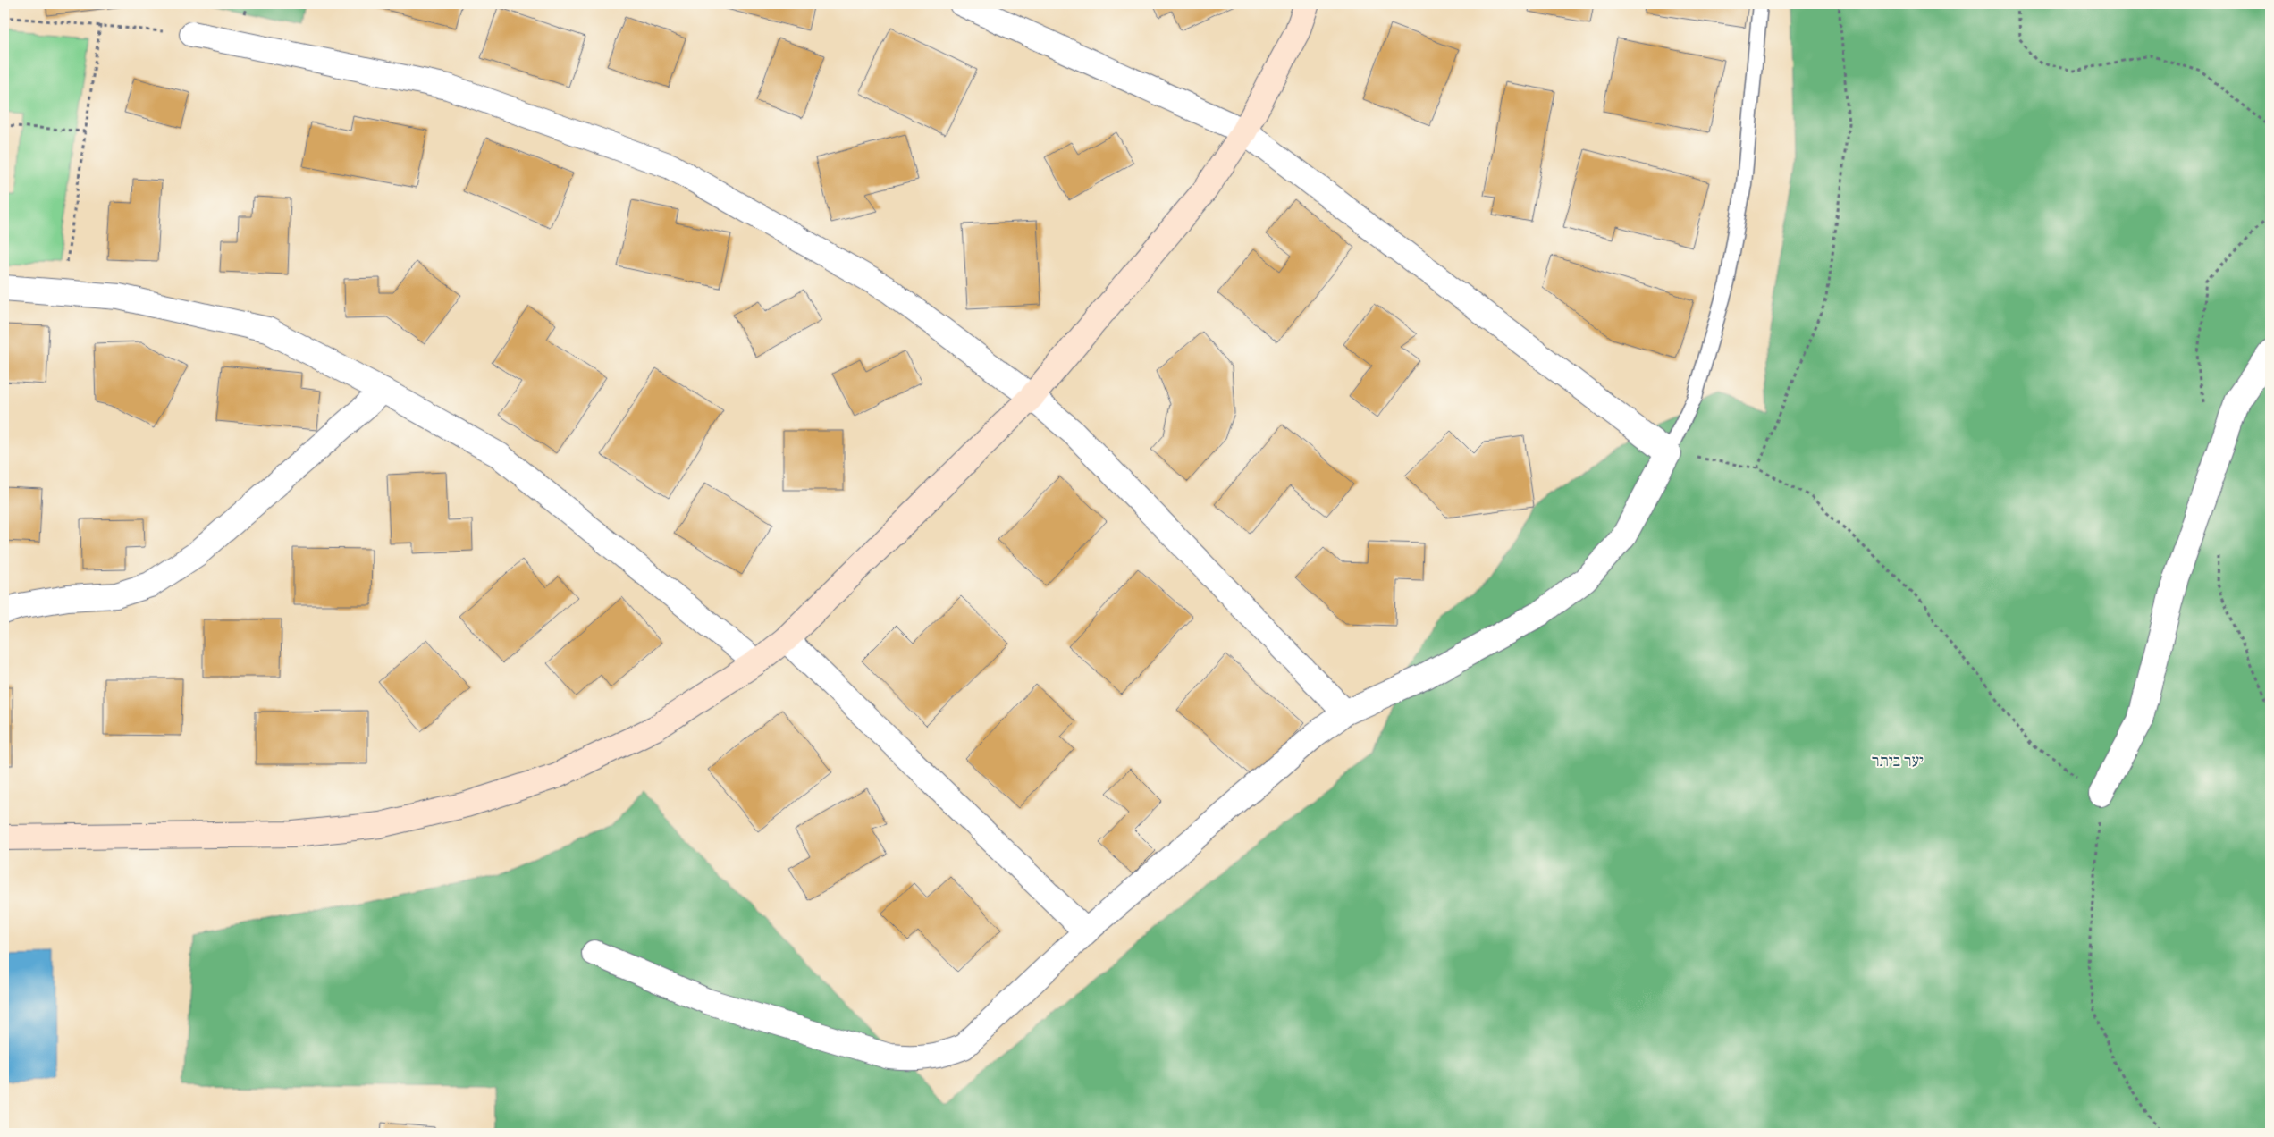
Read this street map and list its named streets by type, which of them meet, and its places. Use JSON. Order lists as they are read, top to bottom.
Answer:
{
  "parks": ["יער ביתר"]
}
